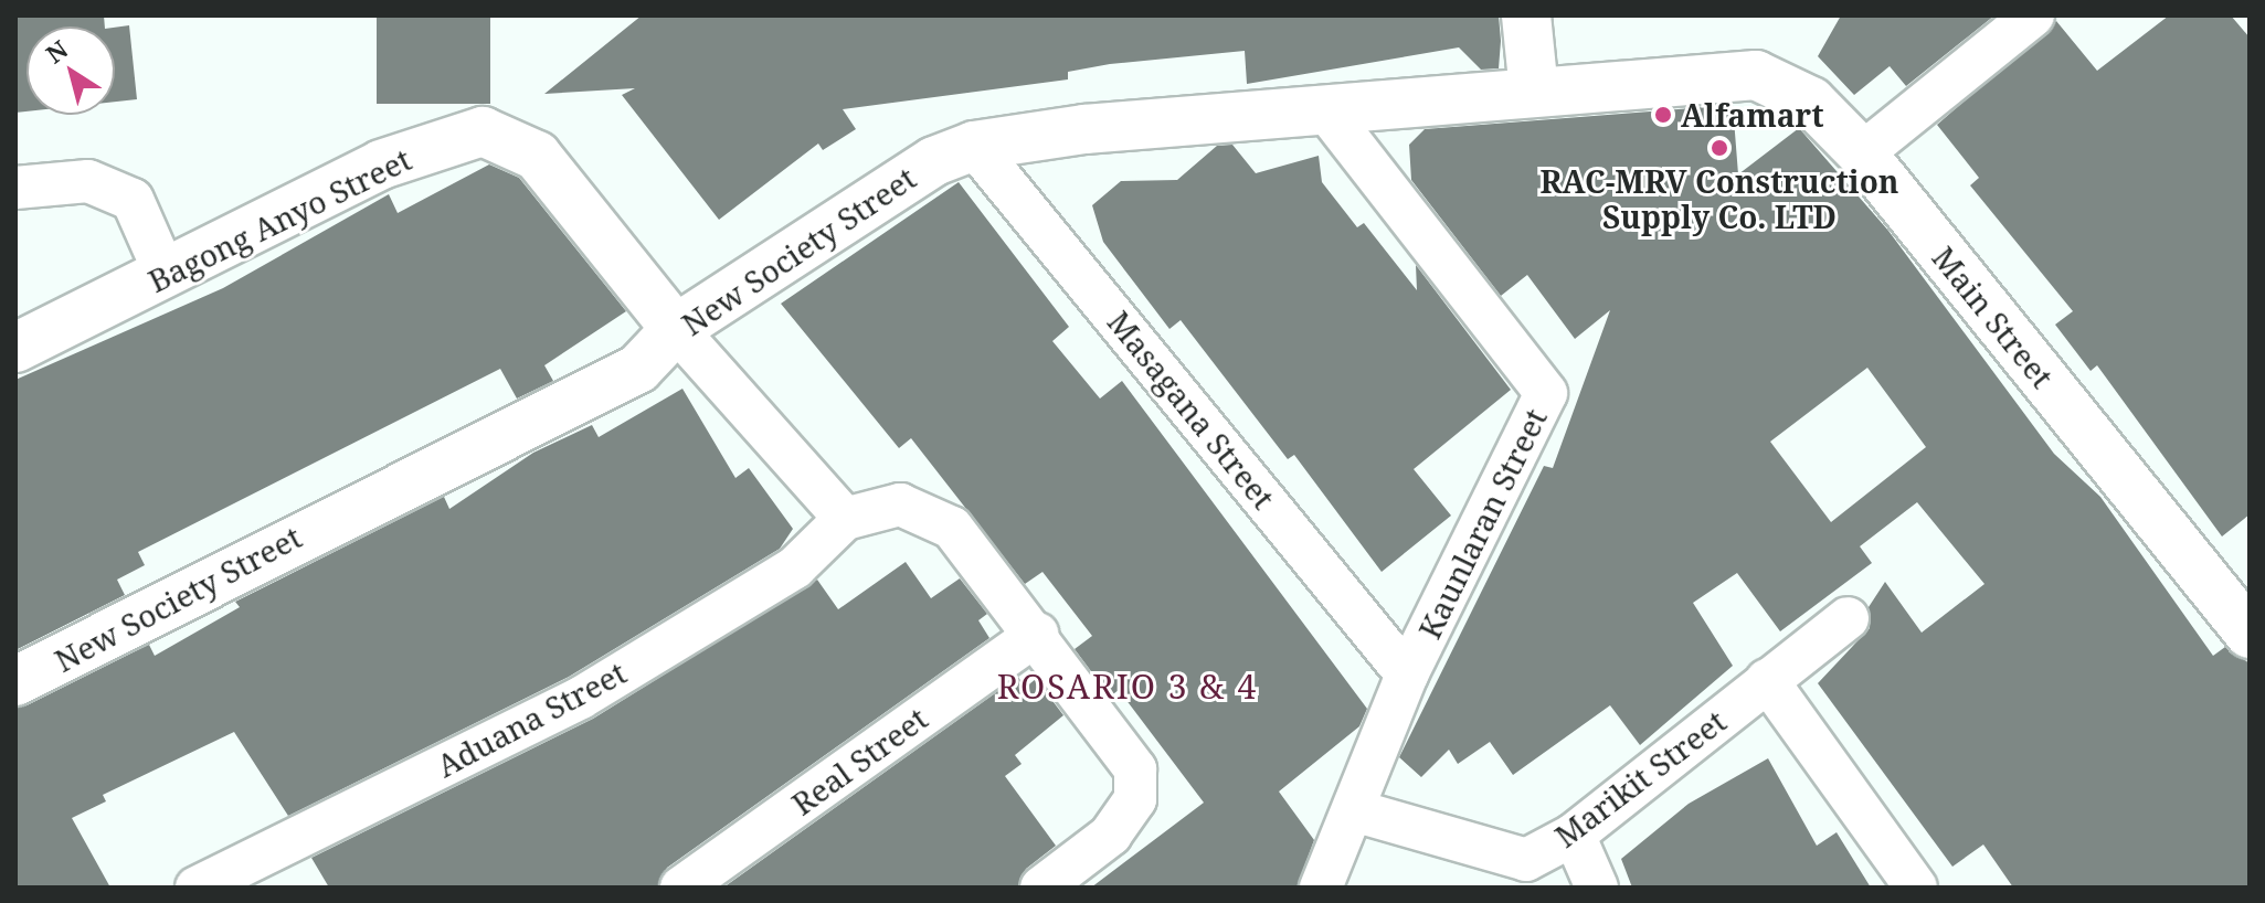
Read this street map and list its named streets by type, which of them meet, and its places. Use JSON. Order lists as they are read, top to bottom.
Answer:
{
  "streets": {
    "street": [
      "Bagong Anyo Street",
      "New Society Street",
      "Main Street",
      "Masagana Street",
      "Kaunlaran Street",
      "Aduana Street",
      "Real Street",
      "Marikit Street"
    ]
  },
  "crossings": [
    ["Bagong Anyo Street", "New Society Street"],
    ["New Society Street", "Main Street"],
    ["New Society Street", "Masagana Street"],
    ["New Society Street", "Kaunlaran Street"],
    ["Masagana Street", "Kaunlaran Street"],
    ["Kaunlaran Street", "Marikit Street"]
  ],
  "districts": ["ROSARIO 3 & 4"],
  "places": ["Alfamart", "RAC-MRV Construction Supply Co. LTD"],
  "north": "top left"
}
